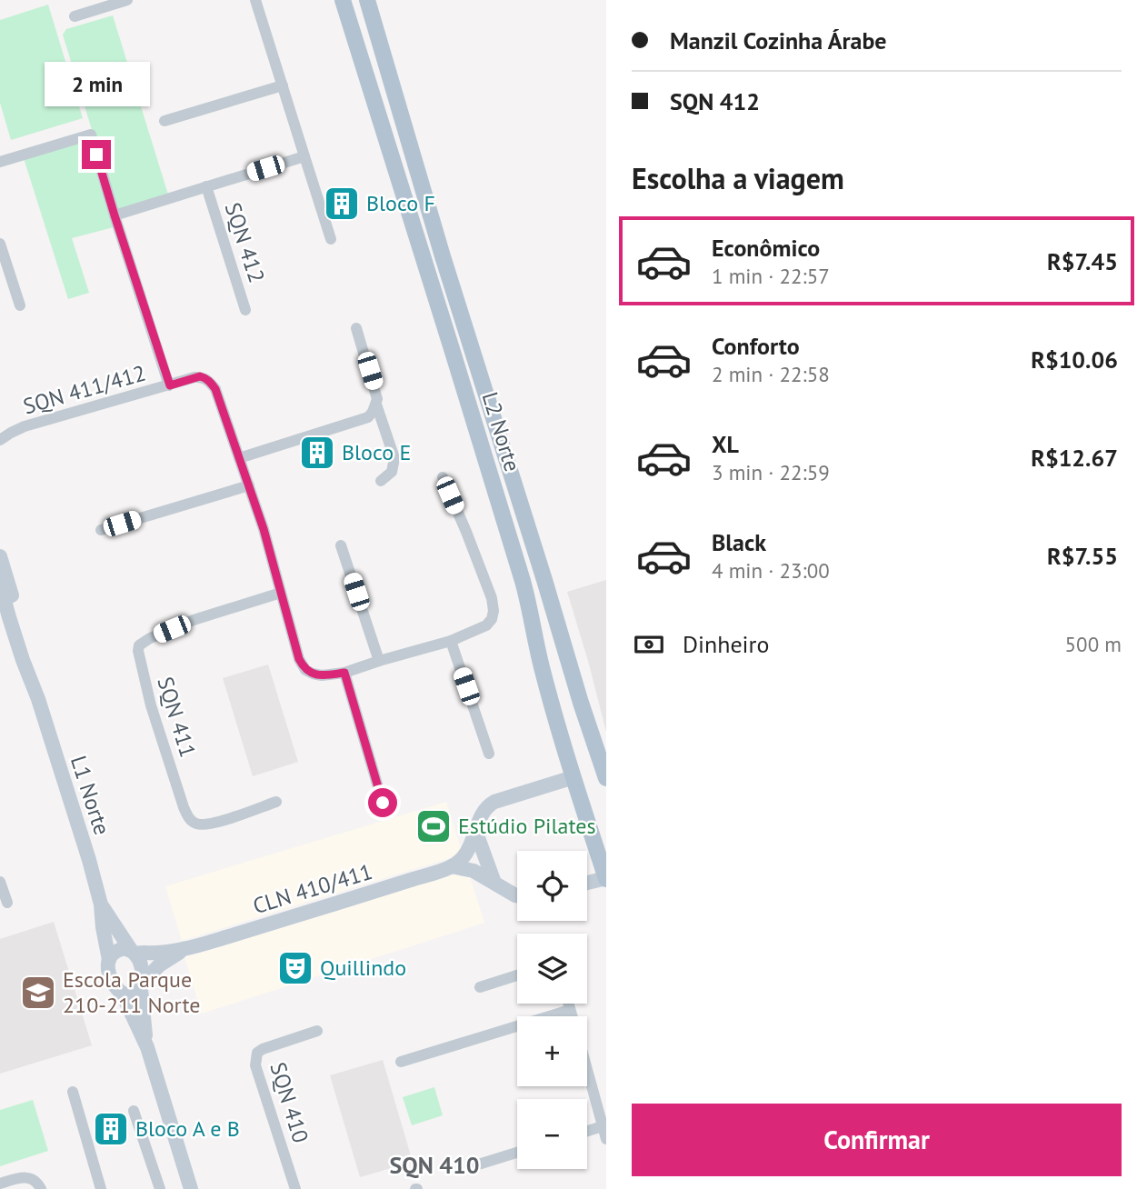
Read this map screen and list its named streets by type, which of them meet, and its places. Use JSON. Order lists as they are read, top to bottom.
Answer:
{
  "streets": {
    "main road": ["L2 Norte"],
    "street": [
      "SQN 412",
      "SQN 411/412",
      "SQN 411",
      "L1 Norte",
      "CLN 410/411",
      "SQN 410"
    ]
  },
  "crossings": [
    ["L1 Norte", "CLN 410/411"]
  ],
  "districts": ["SQN 410"],
  "places": {
    "building": ["Bloco F", "Bloco E", "Bloco A e B"],
    "sports": ["Estúdio Pilates"],
    "theatre": ["Quillindo"],
    "school or university": ["Escola Parque 210-211 Norte"]
  },
  "page": {
    "banner": ["Manzil Cozinha Árabe", "SQN 412"],
    "bubble": "2 min",
    "heading": "Escolha a viagem",
    "list": [
      {
        "name": "Econômico",
        "note": "1 min · 22:57",
        "value": "R$7.45"
      },
      {
        "name": "Conforto",
        "note": "2 min · 22:58",
        "value": "R$10.06"
      },
      {
        "name": "XL",
        "note": "3 min · 22:59",
        "value": "R$12.67"
      },
      {
        "name": "Black",
        "note": "4 min · 23:00",
        "value": "R$7.55"
      }
    ],
    "pay": ["Dinheiro", "500 m"],
    "map_buttons": ["+", "−"],
    "buttons": "Confirmar"
  }
}
